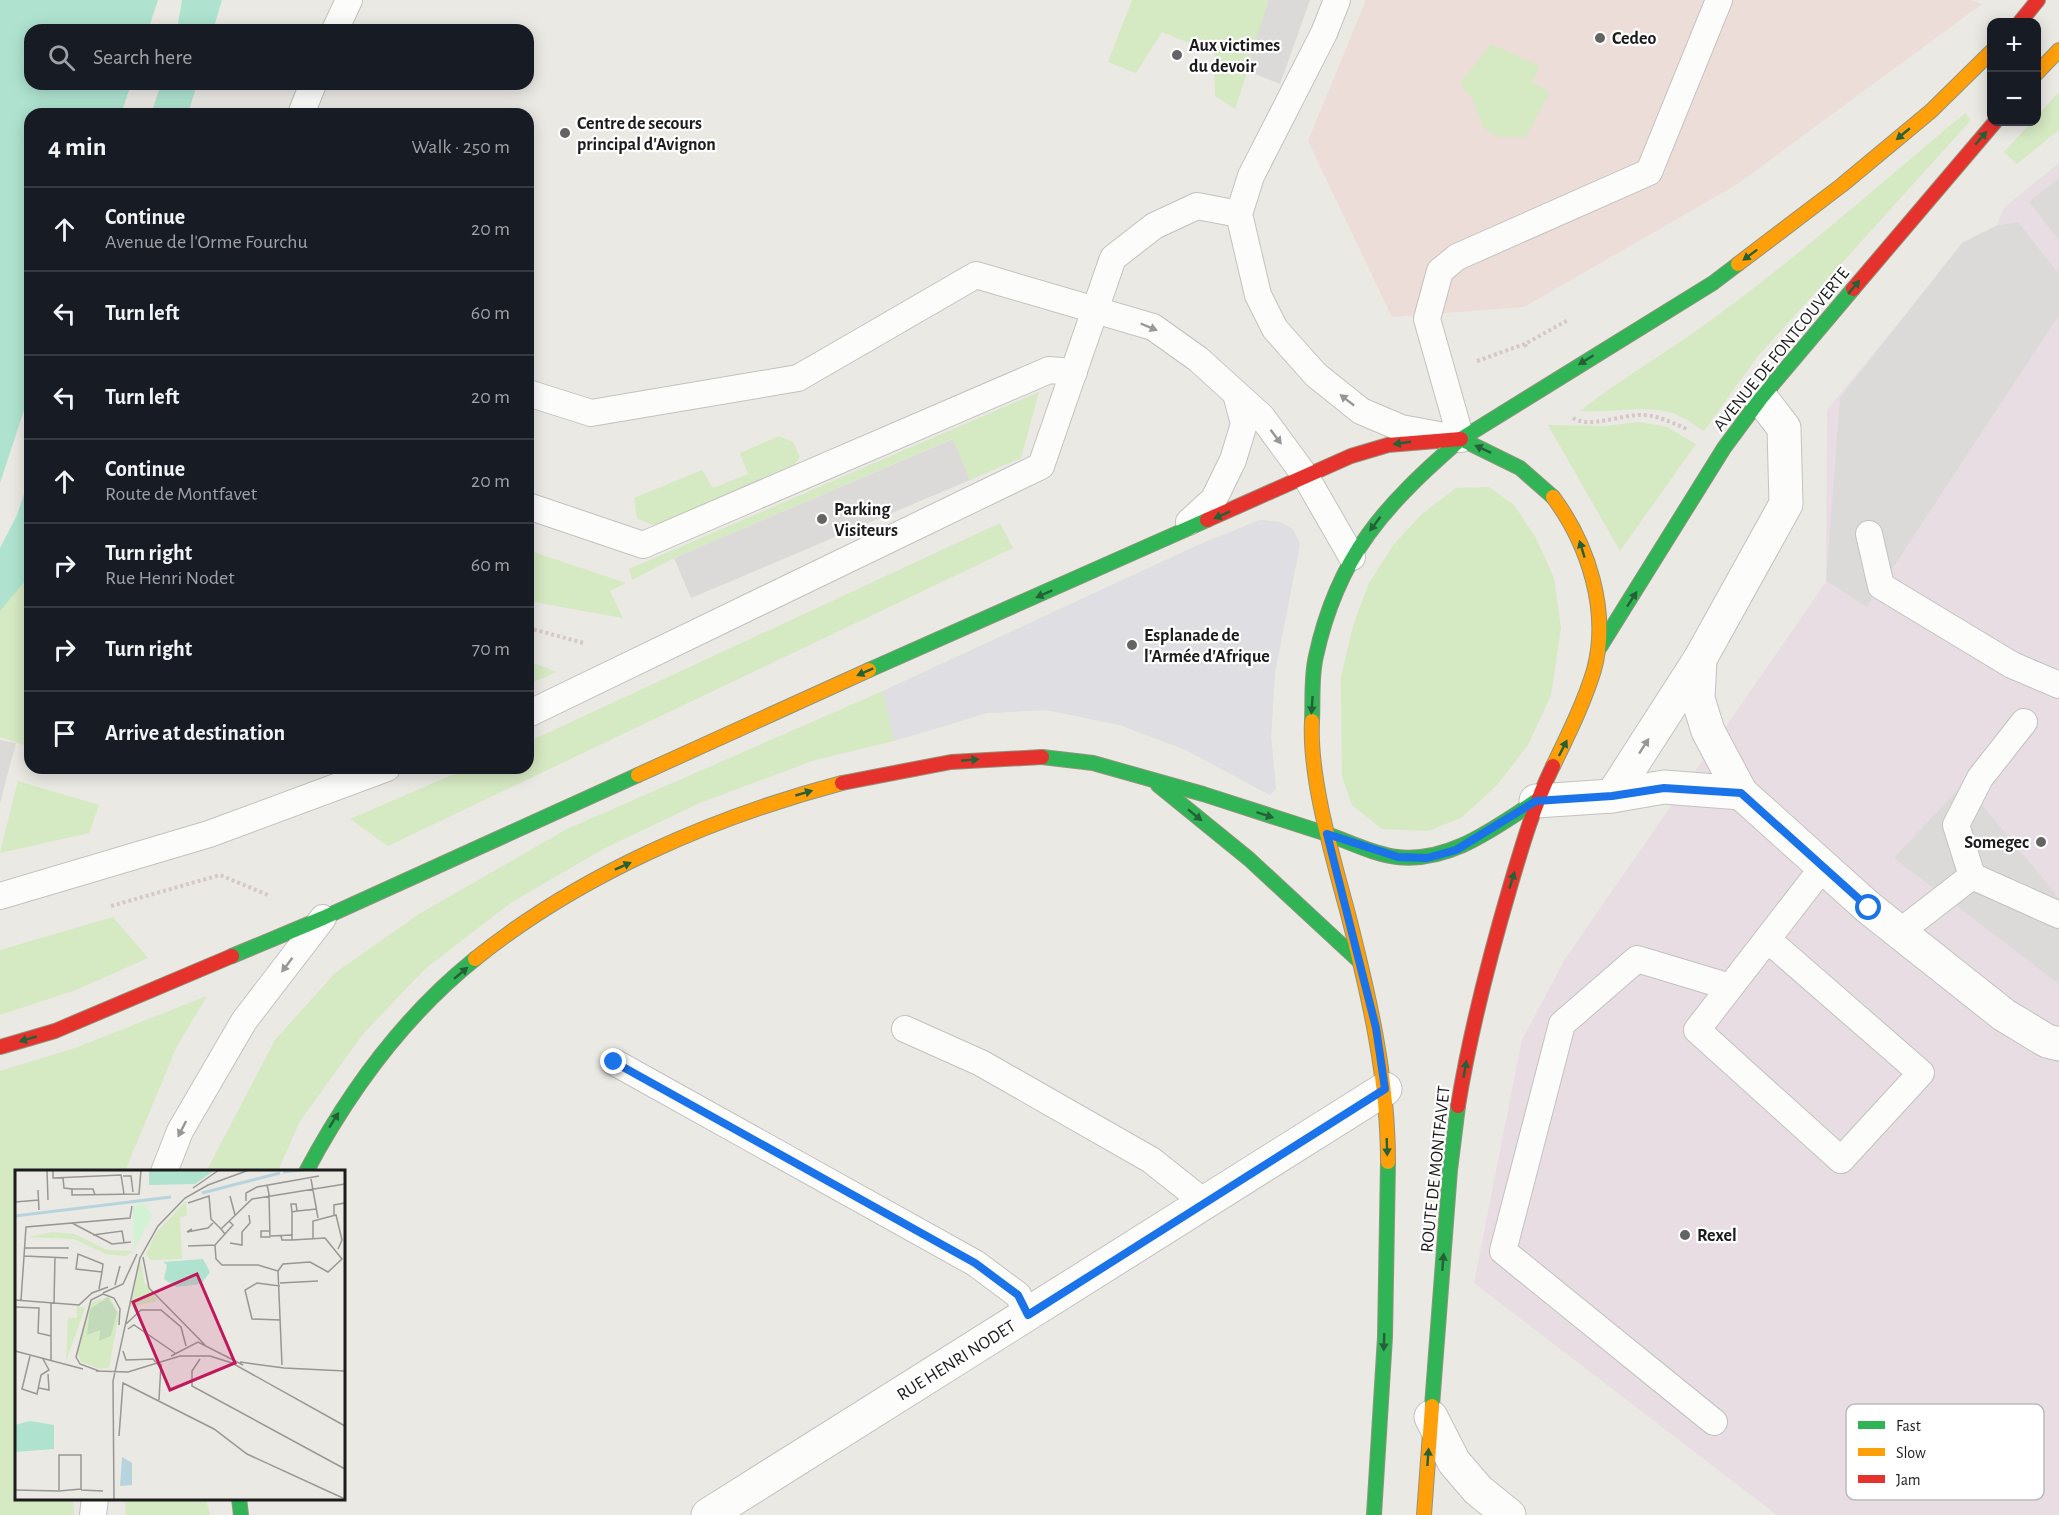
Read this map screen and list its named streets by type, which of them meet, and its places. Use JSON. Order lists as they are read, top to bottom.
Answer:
{
  "streets": {
    "main road": ["AVENUE DE FONTCOUVERTE", "ROUTE DE MONTFAVET"],
    "street": ["RUE HENRI NODET"]
  },
  "crossings": [
    ["AVENUE DE FONTCOUVERTE", "ROUTE DE MONTFAVET"]
  ],
  "places": [
    "Cedeo",
    "Aux victimes du devoir",
    "Centre de secours principal d'Avignon",
    "Parking Visiteurs",
    "Esplanade de l'Armée d'Afrique",
    "Somegec",
    "Rexel"
  ],
  "legend": ["Fast", "Slow", "Jam"],
  "page": {
    "map_buttons": ["+", "−"],
    "search": "Search here",
    "heading": ["4 min", "Walk · 250 m"],
    "list": [
      ["Continue", "Avenue de l'Orme Fourchu", "20 m"],
      ["Turn left", "60 m"],
      ["Turn left", "20 m"],
      ["Continue", "Route de Montfavet", "20 m"],
      ["Turn right", "Rue Henri Nodet", "60 m"],
      ["Turn right", "70 m"],
      "Arrive at destination"
    ]
  }
}
